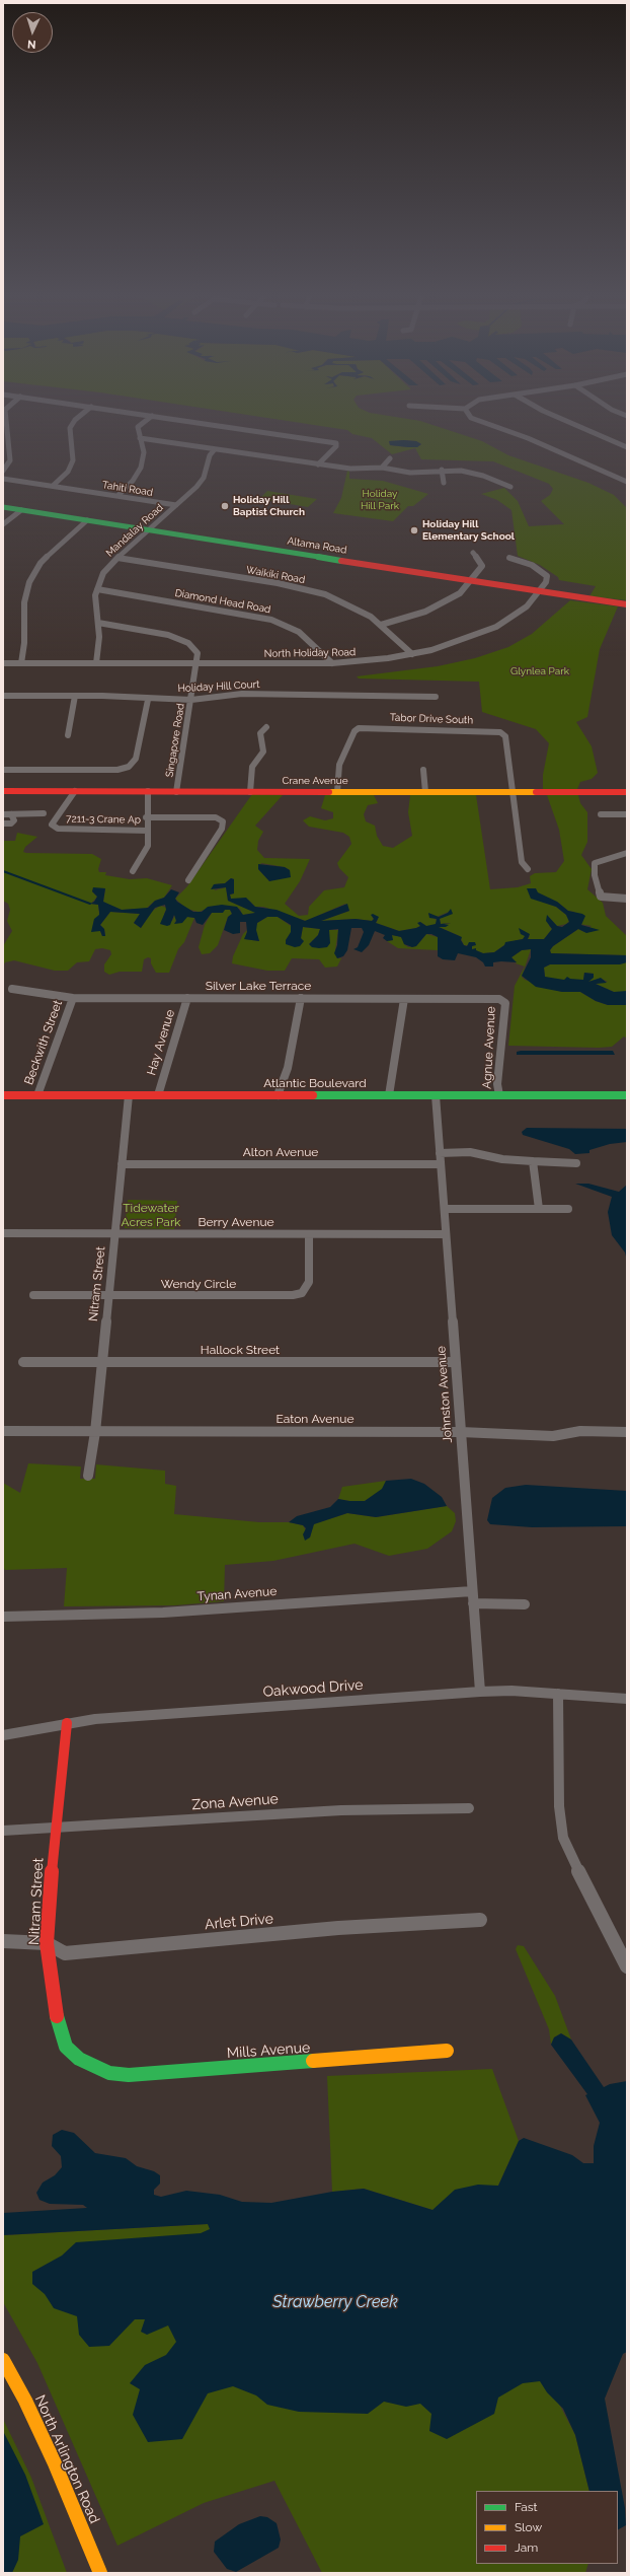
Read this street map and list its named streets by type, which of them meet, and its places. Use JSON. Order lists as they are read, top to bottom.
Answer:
{
  "streets": {
    "street": [
      "Tahiti Road",
      "Mandalay Road",
      "Altama Road",
      "Waikiki Road",
      "Diamond Head Road",
      "North Holiday Road",
      "Holiday Hill Court",
      "Tabor Drive South",
      "Singapore Road",
      "Crane Avenue",
      "7211-3 Crane Ap",
      "Silver Lake Terrace",
      "Beckwith Street",
      "Hay Avenue",
      "Agnue Avenue",
      "Atlantic Boulevard",
      "Alton Avenue",
      "Berry Avenue",
      "Nitram Street",
      "Wendy Circle",
      "Hallock Street",
      "Johnston Avenue",
      "Eaton Avenue",
      "Tynan Avenue",
      "Oakwood Drive",
      "Zona Avenue",
      "Arlet Drive",
      "Mills Avenue",
      "North Arlington Road"
    ]
  },
  "crossings": [
    ["Tahiti Road", "Mandalay Road"],
    ["Mandalay Road", "Altama Road"],
    ["Mandalay Road", "Waikiki Road"],
    ["Mandalay Road", "Diamond Head Road"],
    ["Mandalay Road", "North Holiday Road"],
    ["Mandalay Road", "Singapore Road"],
    ["Altama Road", "North Holiday Road"],
    ["Waikiki Road", "North Holiday Road"],
    ["Diamond Head Road", "North Holiday Road"],
    ["North Holiday Road", "Singapore Road"],
    ["Holiday Hill Court", "Singapore Road"],
    ["Tabor Drive South", "Crane Avenue"],
    ["Singapore Road", "Crane Avenue"],
    ["Crane Avenue", "7211-3 Crane Ap"],
    ["Silver Lake Terrace", "Beckwith Street"],
    ["Silver Lake Terrace", "Hay Avenue"],
    ["Silver Lake Terrace", "Agnue Avenue"],
    ["Beckwith Street", "Atlantic Boulevard"],
    ["Hay Avenue", "Atlantic Boulevard"],
    ["Agnue Avenue", "Atlantic Boulevard"],
    ["Atlantic Boulevard", "Nitram Street"],
    ["Atlantic Boulevard", "Johnston Avenue"],
    ["Alton Avenue", "Nitram Street"],
    ["Alton Avenue", "Johnston Avenue"],
    ["Berry Avenue", "Nitram Street"],
    ["Berry Avenue", "Wendy Circle"],
    ["Berry Avenue", "Johnston Avenue"],
    ["Nitram Street", "Wendy Circle"],
    ["Nitram Street", "Hallock Street"],
    ["Nitram Street", "Eaton Avenue"],
    ["Nitram Street", "Oakwood Drive"],
    ["Nitram Street", "Zona Avenue"],
    ["Nitram Street", "Arlet Drive"],
    ["Nitram Street", "Mills Avenue"],
    ["Hallock Street", "Johnston Avenue"],
    ["Johnston Avenue", "Eaton Avenue"],
    ["Johnston Avenue", "Tynan Avenue"],
    ["Johnston Avenue", "Oakwood Drive"]
  ],
  "water": ["Strawberry Creek"],
  "parks": ["Holiday Hill Park", "Glynlea Park", "Tidewater Acres Park"],
  "places": ["Holiday Hill Baptist Church", "Holiday Hill Elementary School"],
  "legend": ["Fast", "Slow", "Jam"],
  "north": "bottom"
}
